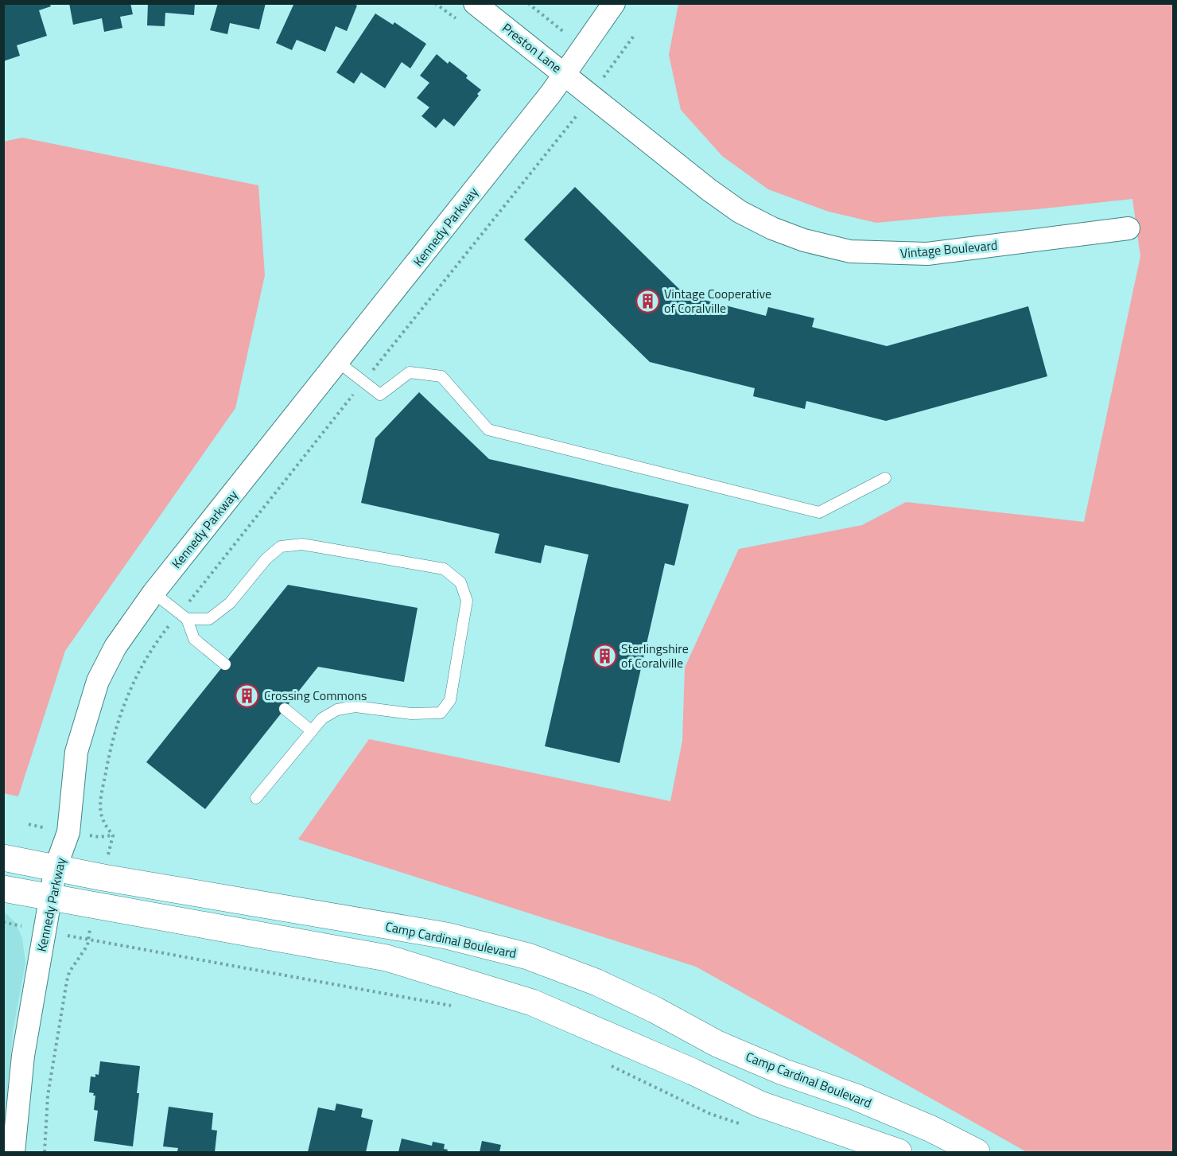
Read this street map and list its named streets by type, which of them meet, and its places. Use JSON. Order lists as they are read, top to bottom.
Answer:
{
  "streets": {
    "street": [
      "Preston Lane",
      "Kennedy Parkway",
      "Vintage Boulevard",
      "Camp Cardinal Boulevard"
    ]
  },
  "crossings": [
    ["Preston Lane", "Kennedy Parkway"],
    ["Preston Lane", "Vintage Boulevard"],
    ["Kennedy Parkway", "Vintage Boulevard"],
    ["Kennedy Parkway", "Camp Cardinal Boulevard"]
  ],
  "places": {
    "building": ["Vintage Cooperative of Coralville", "Sterlingshire of Coralville", "Crossing Commons"]
  }
}
